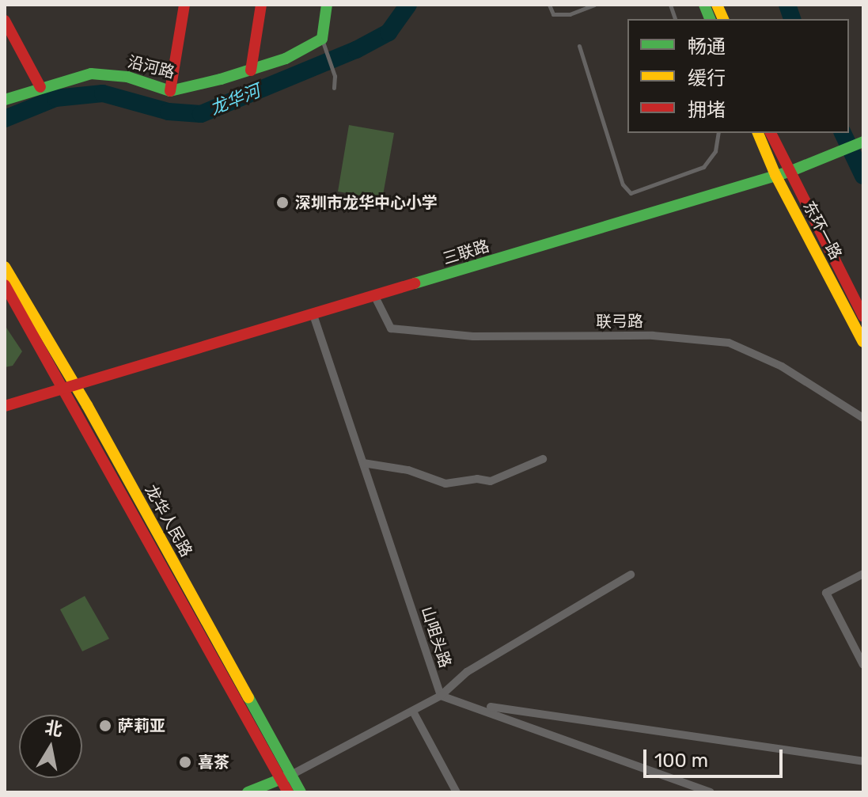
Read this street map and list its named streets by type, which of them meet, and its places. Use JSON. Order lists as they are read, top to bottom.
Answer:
{
  "streets": {
    "street": [
      "沿河路",
      "东环一路",
      "三联路",
      "联弓路",
      "龙华人民路",
      "山咀头路"
    ]
  },
  "crossings": [
    ["东环一路", "三联路"],
    ["三联路", "联弓路"],
    ["三联路", "龙华人民路"],
    ["三联路", "山咀头路"]
  ],
  "water": ["龙华河"],
  "places": ["深圳市龙华中心小学", "萨莉亚", "喜茶"],
  "legend": ["畅通", "缓行", "拥堵"],
  "scale_bar": "100 m",
  "north": "top"
}
